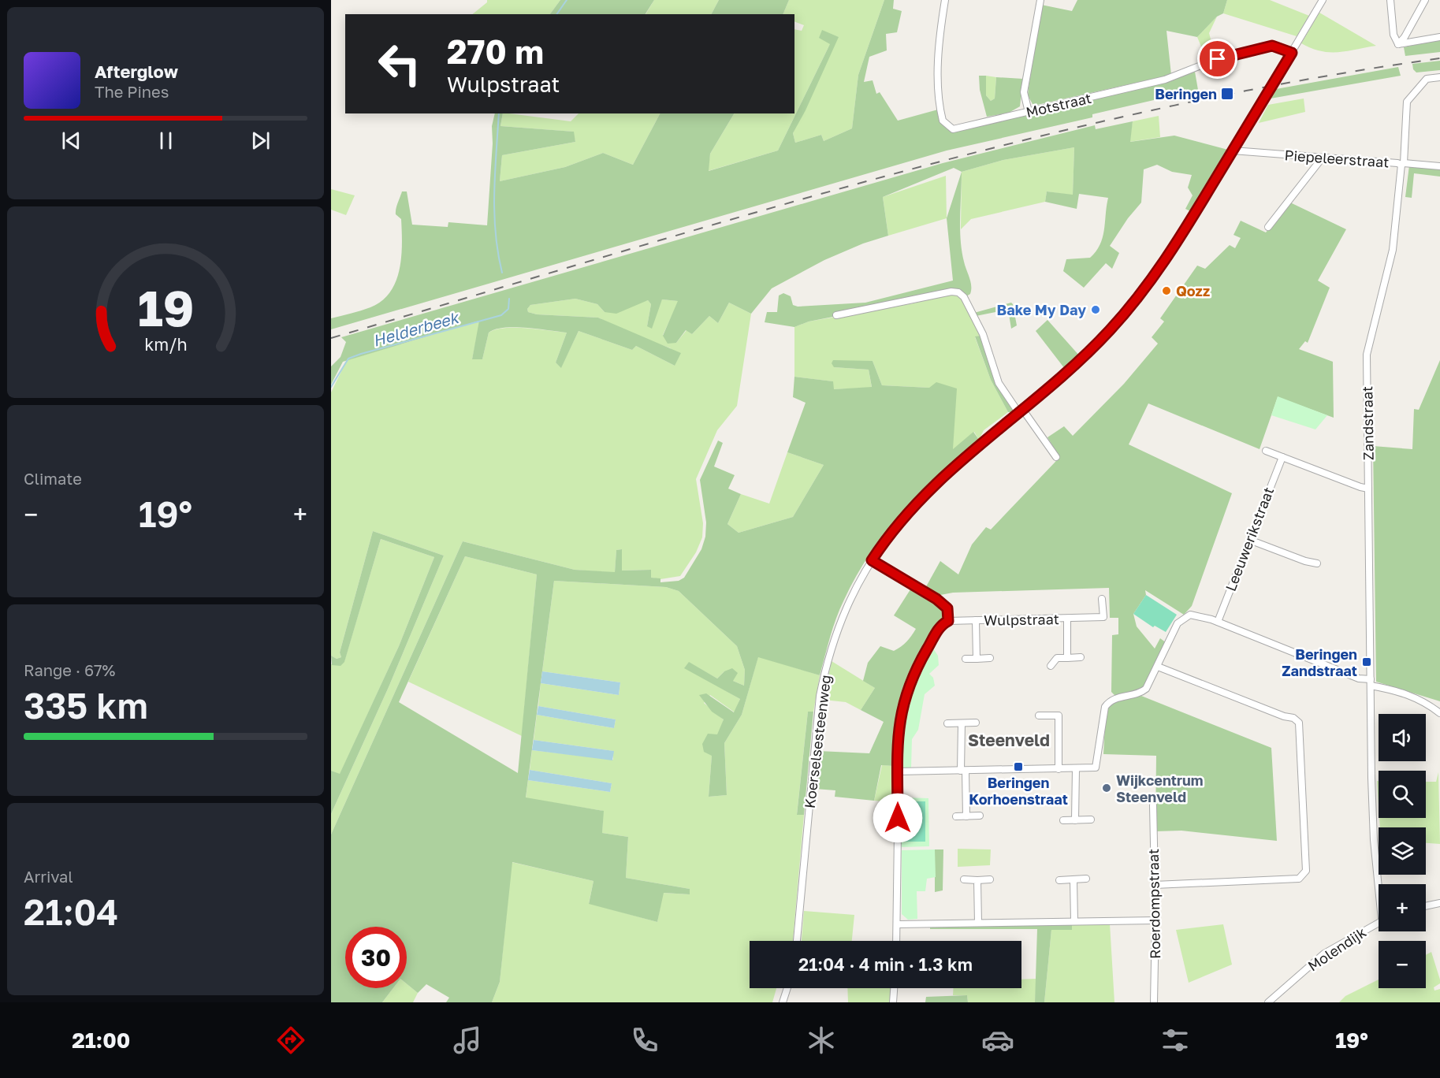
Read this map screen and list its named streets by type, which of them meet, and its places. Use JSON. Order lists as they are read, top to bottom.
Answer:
{
  "streets": {
    "street": [
      "Motstraat",
      "Piepeleerstraat",
      "Zandstraat",
      "Leeuwerikstraat",
      "Wulpstraat",
      "Koerselsesteenweg",
      "Roerdompstraat",
      "Molendijk"
    ]
  },
  "crossings": [
    ["Motstraat", "Koerselsesteenweg"],
    ["Piepeleerstraat", "Zandstraat"],
    ["Piepeleerstraat", "Koerselsesteenweg"]
  ],
  "districts": ["Steenveld"],
  "water": ["Helderbeek"],
  "places": {
    "transit": ["Beringen", "Beringen Zandstraat", "Beringen Korhoenstraat"],
    "other": ["Qozz", "Bake My Day", "Wijkcentrum Steenveld"]
  },
  "page": {
    "turn": ["270 m", "Wulpstraat"],
    "song": ["Afterglow", "The Pines"],
    "tile": [
      "Climate",
      ["Range · 67%", "335 km"],
      ["Arrival", "21:04"]
    ],
    "heat": ["−", "19°", "+"],
    "map_buttons": ["+", "−"],
    "limit": "30",
    "trip": "21:04 · 4 min · 1.3 km",
    "tabs": ["21:00", "19°"],
    "gauge": ["19", "km/h"]
  }
}
